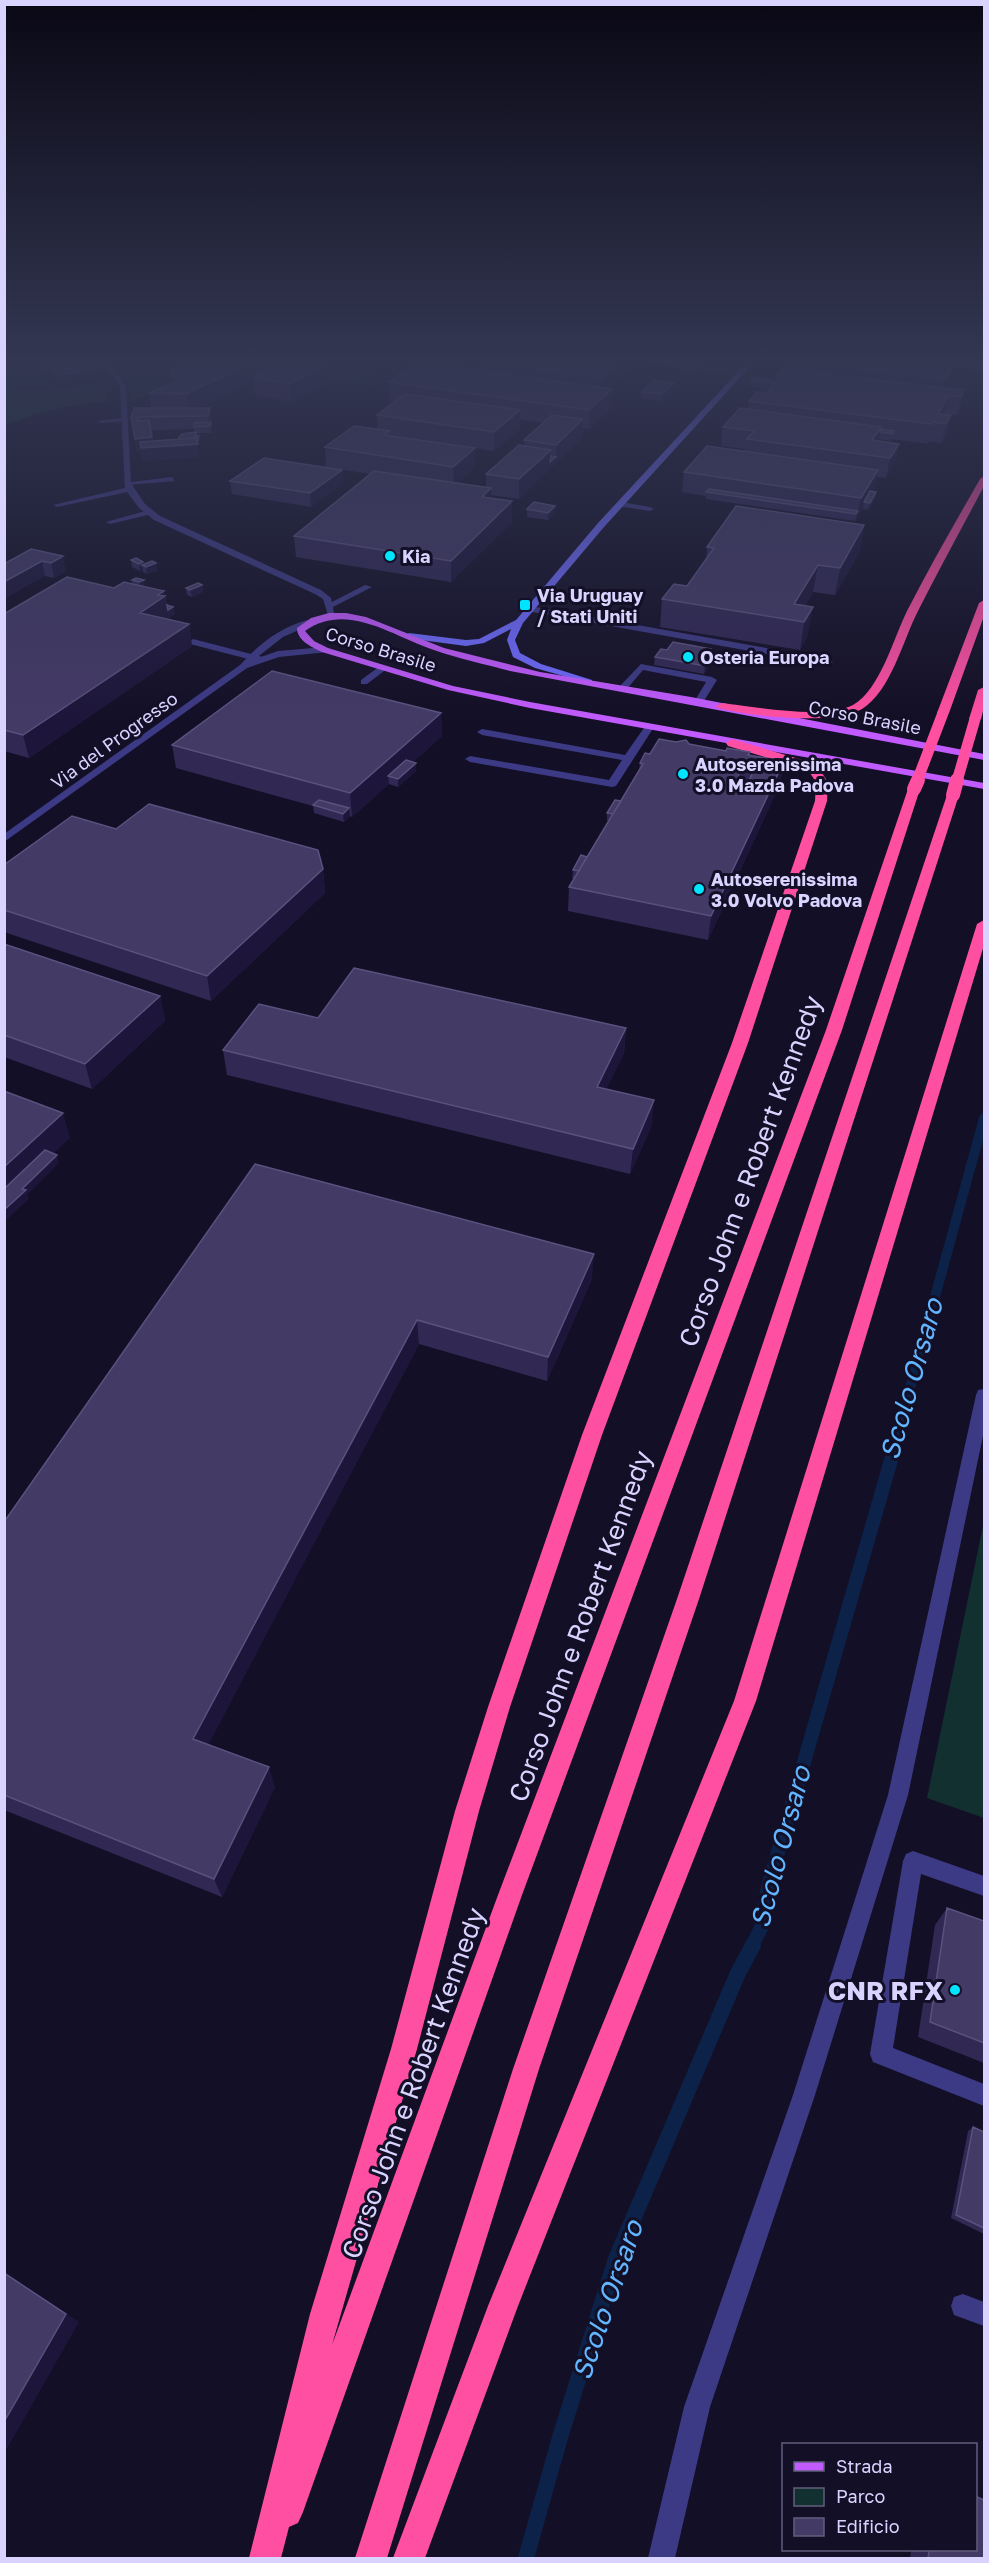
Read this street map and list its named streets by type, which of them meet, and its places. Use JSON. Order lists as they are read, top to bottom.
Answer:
{
  "streets": {
    "highway": ["Corso John e Robert Kennedy"],
    "main road": ["Corso Brasile"],
    "street": ["Via del Progresso"]
  },
  "crossings": [
    ["Corso Brasile", "Via del Progresso"]
  ],
  "water": ["Scolo Orsaro"],
  "places": {
    "other": [
      "Kia",
      "Osteria Europa",
      "Autoserenissima 3.0 Mazda Padova",
      "Autoserenissima 3.0 Volvo Padova",
      "CNR RFX"
    ],
    "transit": ["Via Uruguay / Stati Uniti"]
  },
  "legend": ["Strada", "Parco", "Edificio"]
}
